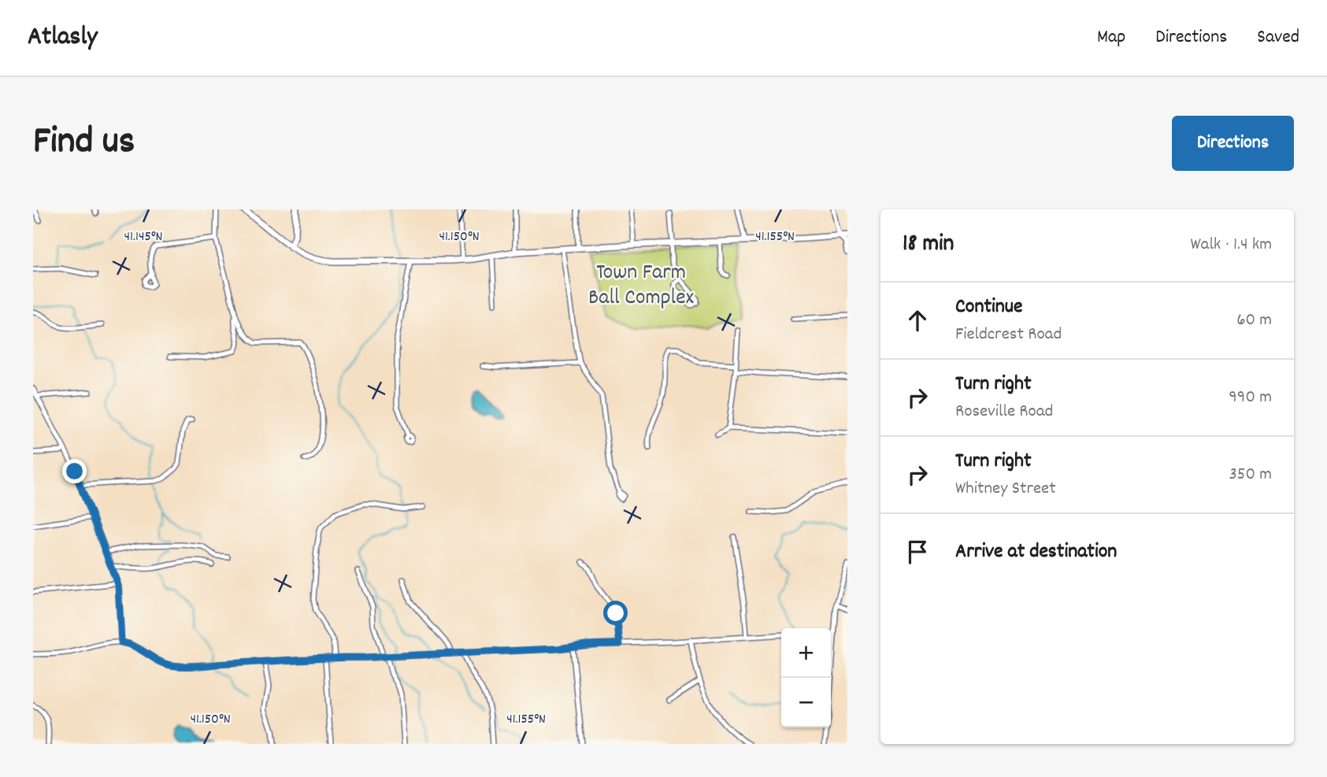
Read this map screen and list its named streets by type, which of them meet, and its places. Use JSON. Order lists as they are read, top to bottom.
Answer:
{
  "parks": ["Town Farm Ball Complex"],
  "page": {
    "header": "Atlasly",
    "nav": ["Map", "Directions", "Saved"],
    "title": "Find us",
    "buttons": "Directions",
    "heading": ["18 min", "Walk · 1.4 km"],
    "list": [
      ["Continue", "Fieldcrest Road", "60 m"],
      ["Turn right", "Roseville Road", "990 m"],
      ["Turn right", "Whitney Street", "350 m"],
      "Arrive at destination"
    ],
    "map_buttons": ["+", "−"]
  },
  "coordinates": ["41.145°N", "41.150°N", "41.155°N"]
}
